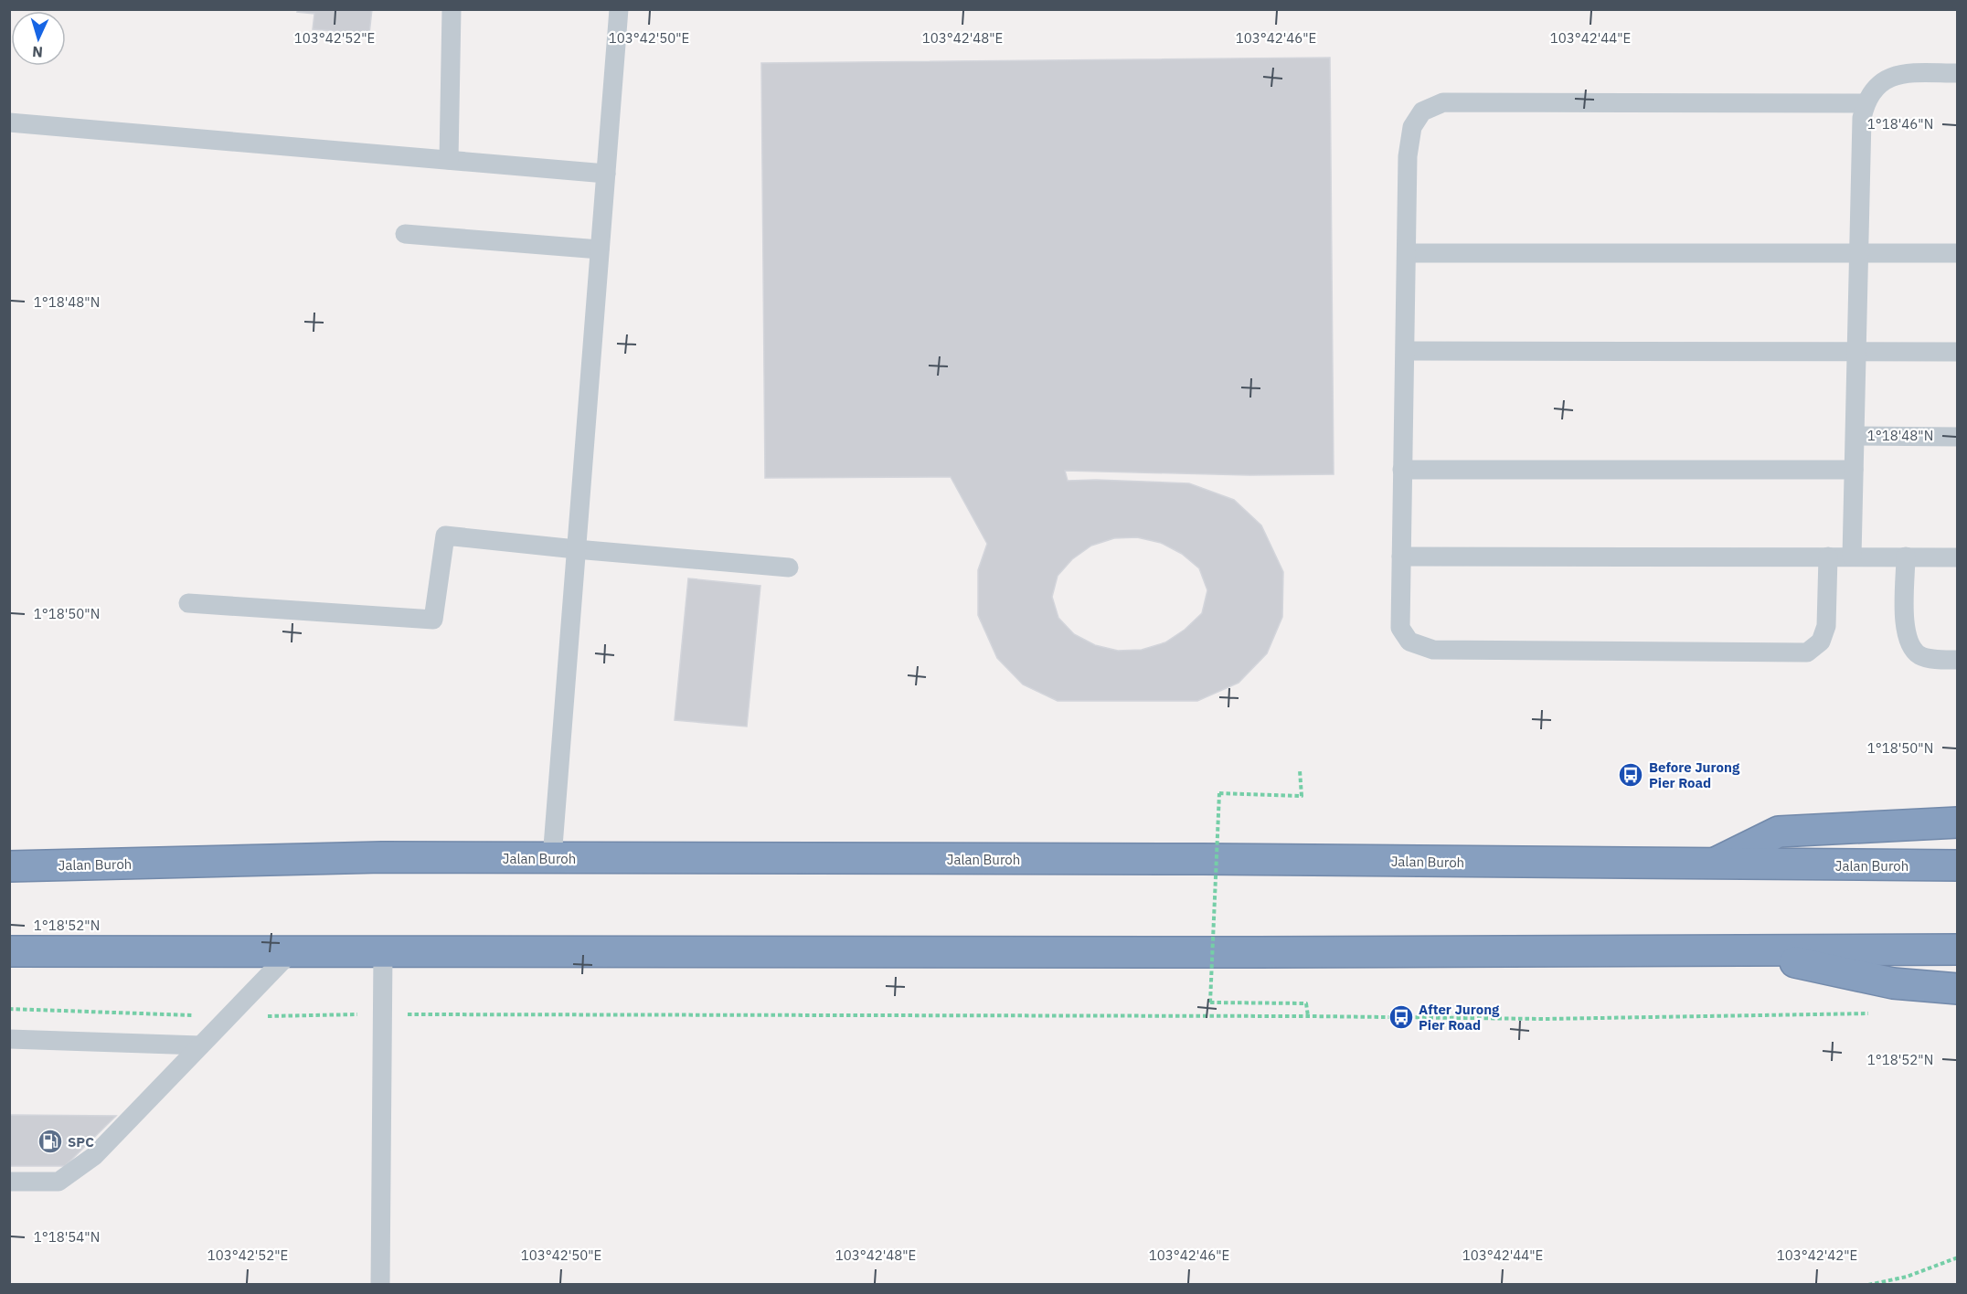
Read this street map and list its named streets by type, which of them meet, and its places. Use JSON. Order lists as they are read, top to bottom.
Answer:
{
  "streets": {
    "highway": ["Jalan Buroh"]
  },
  "places": {
    "bus stop": ["Before Jurong Pier Road", "After Jurong Pier Road"],
    "fuel station": ["SPC"]
  },
  "north": "bottom",
  "coordinates": [
    "103°42'52\"E",
    "103°42'50\"E",
    "103°42'48\"E",
    "103°42'46\"E",
    "103°42'44\"E",
    "1°18'46\"N",
    "1°18'48\"N",
    "1°18'50\"N",
    "1°18'52\"N",
    "1°18'54\"N",
    "103°42'42\"E"
  ]
}
